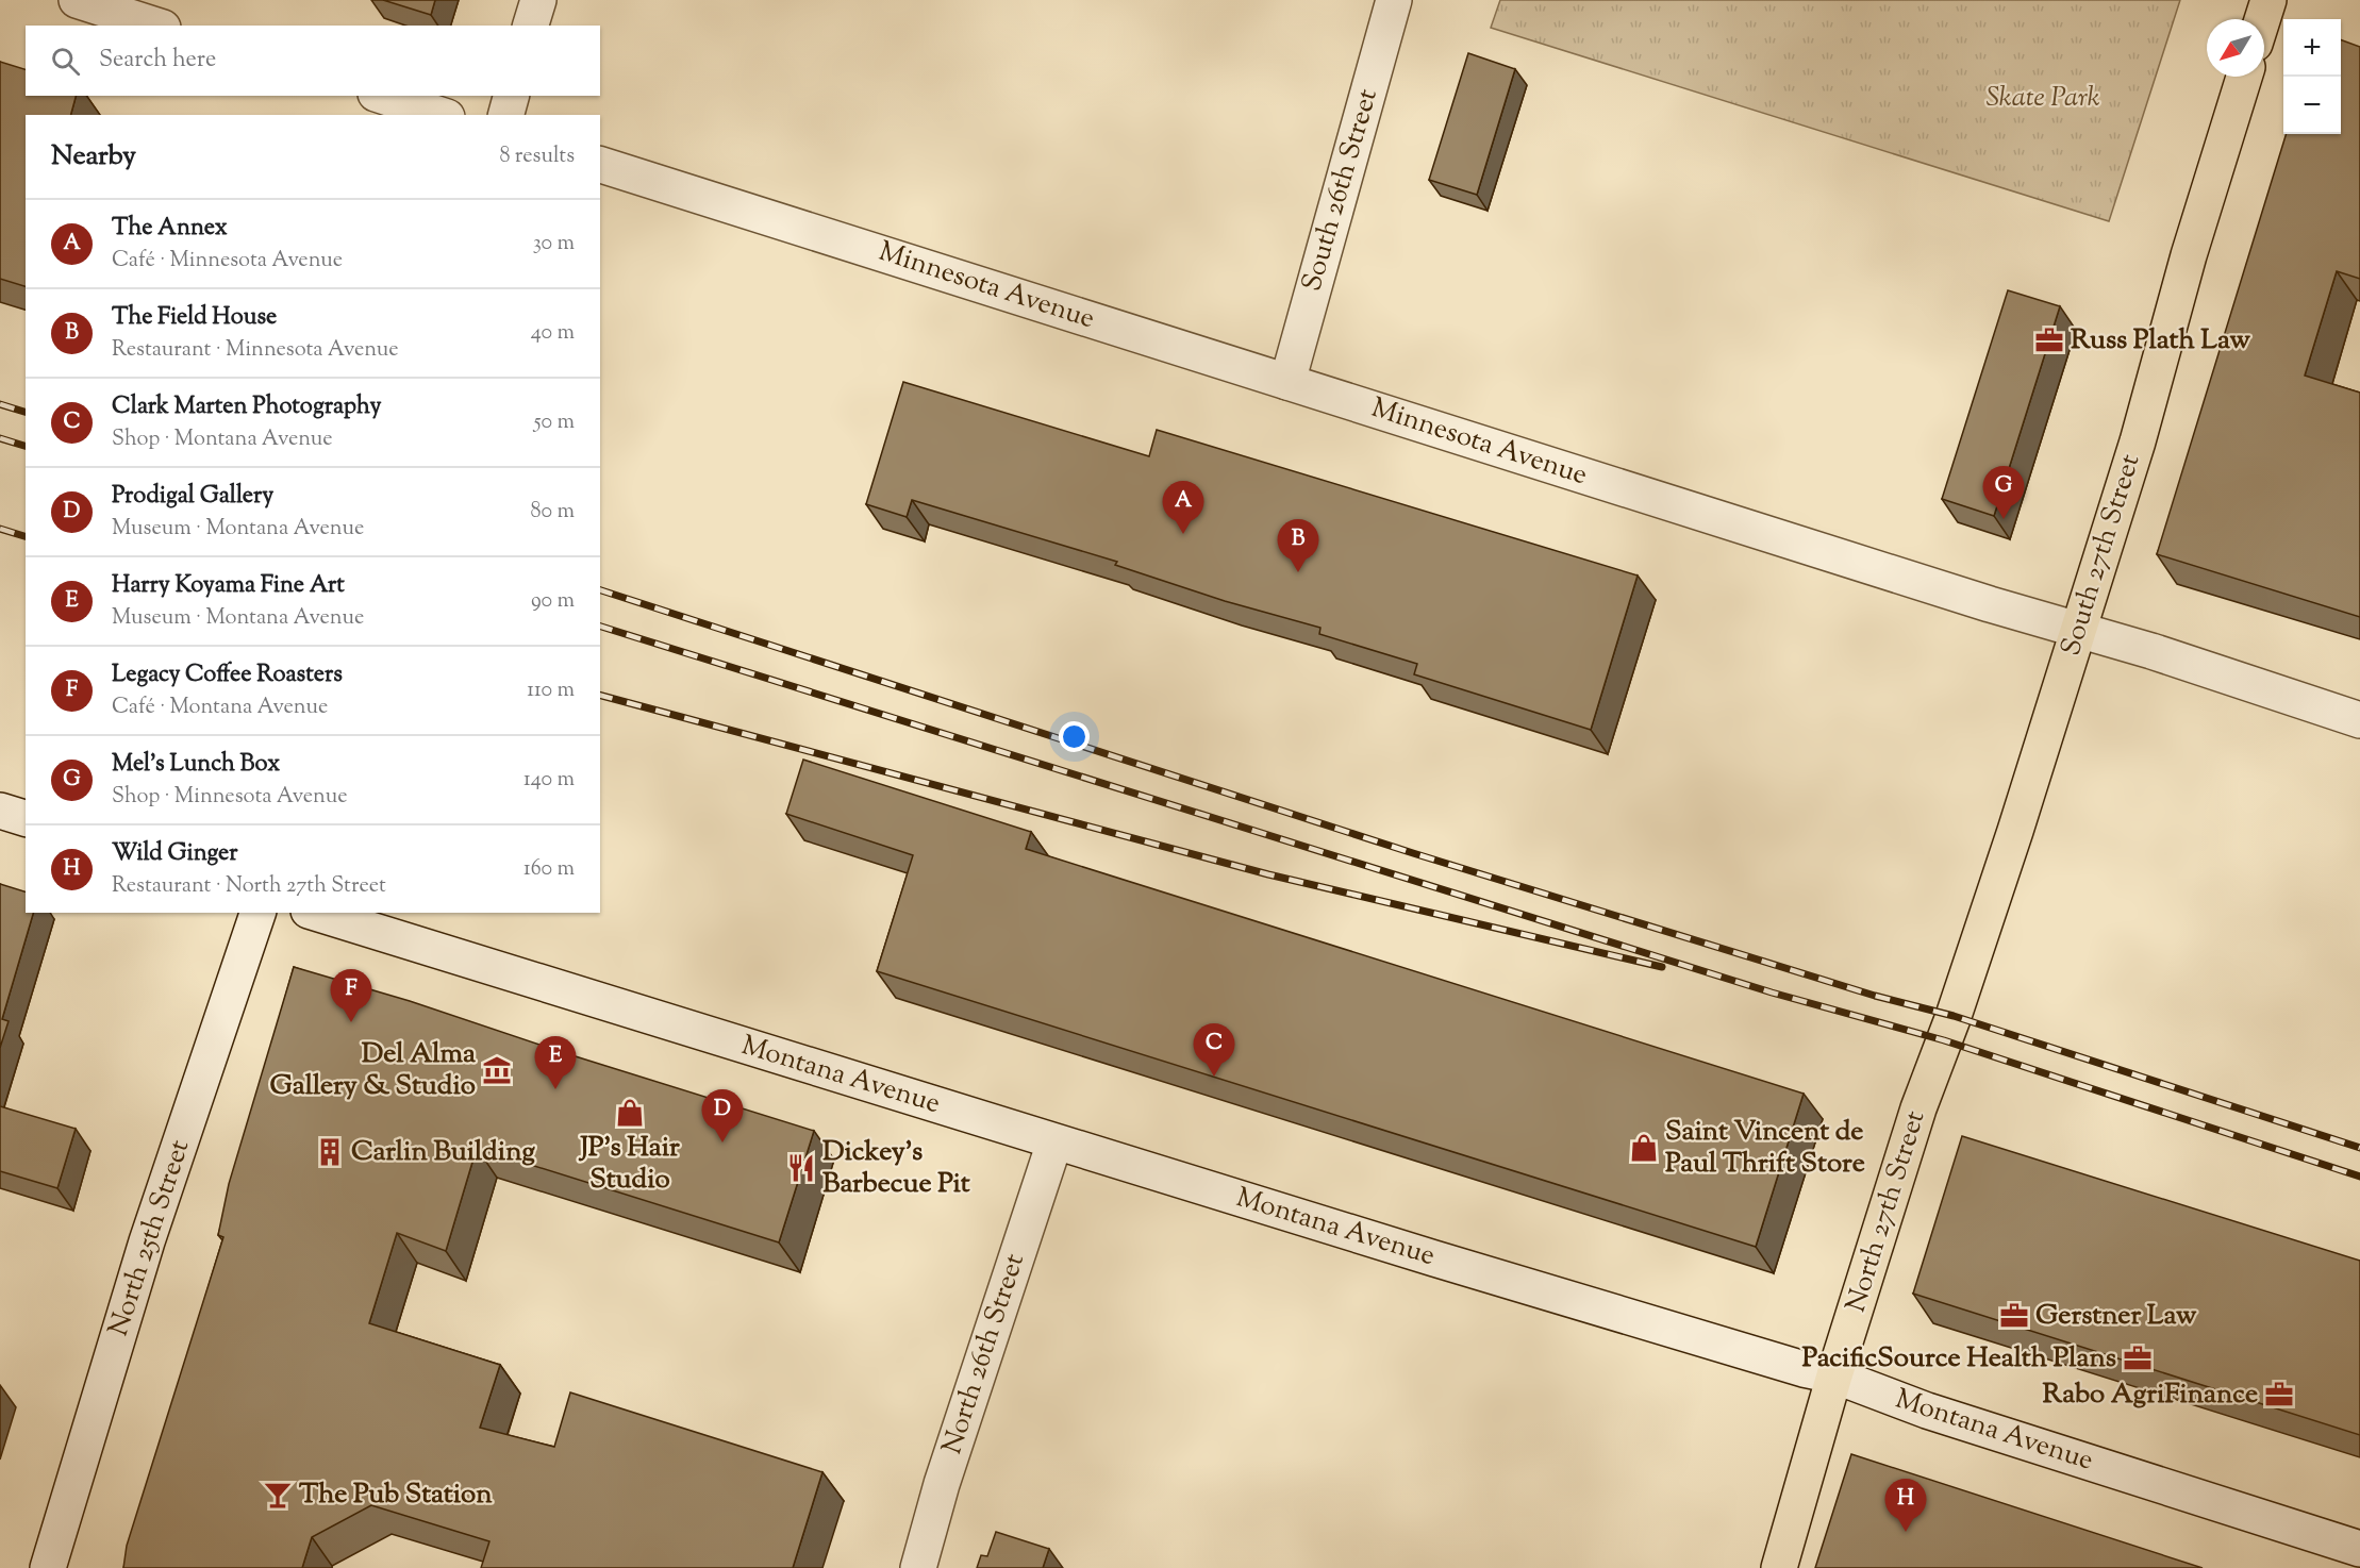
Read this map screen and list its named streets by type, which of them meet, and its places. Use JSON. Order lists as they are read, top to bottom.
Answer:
{
  "streets": {
    "main road": ["South 27th Street", "North 27th Street"],
    "street": [
      "South 26th Street",
      "Minnesota Avenue",
      "Montana Avenue",
      "North 25th Street",
      "North 26th Street"
    ]
  },
  "crossings": [
    ["South 26th Street", "Minnesota Avenue"],
    ["Minnesota Avenue", "South 27th Street"],
    ["South 27th Street", "North 27th Street"],
    ["Montana Avenue", "North 27th Street"],
    ["Montana Avenue", "North 26th Street"]
  ],
  "parks": ["Skate Park"],
  "places": {
    "office": [
      "Russ Plath Law",
      "Gerstner Law",
      "PacificSource Health Plans",
      "Rabo AgriFinance"
    ],
    "museum": ["Del Alma Gallery & Studio"],
    "shop": ["JP’s Hair Studio", "Saint Vincent de Paul Thrift Store"],
    "building": ["Carlin Building"],
    "restaurant": ["Dickey's Barbecue Pit"],
    "bar": ["The Pub Station"]
  },
  "north": "bottom left",
  "page": {
    "map_buttons": ["+", "−"],
    "search": "Search here",
    "heading": ["Nearby", "8 results"],
    "list": [
      {
        "mark": "A",
        "name": "The Annex",
        "note": "Café · Minnesota Avenue",
        "value": "30 m"
      },
      {
        "mark": "B",
        "name": "The Field House",
        "note": "Restaurant · Minnesota Avenue",
        "value": "40 m"
      },
      {
        "mark": "C",
        "name": "Clark Marten Photography",
        "note": "Shop · Montana Avenue",
        "value": "50 m"
      },
      {
        "mark": "D",
        "name": "Prodigal Gallery",
        "note": "Museum · Montana Avenue",
        "value": "80 m"
      },
      {
        "mark": "E",
        "name": "Harry Koyama Fine Art",
        "note": "Museum · Montana Avenue",
        "value": "90 m"
      },
      {
        "mark": "F",
        "name": "Legacy Coffee Roasters",
        "note": "Café · Montana Avenue",
        "value": "110 m"
      },
      {
        "mark": "G",
        "name": "Mel's Lunch Box",
        "note": "Shop · Minnesota Avenue",
        "value": "140 m"
      },
      {
        "mark": "H",
        "name": "Wild Ginger",
        "note": "Restaurant · North 27th Street",
        "value": "160 m"
      }
    ],
    "pins": [
      "G",
      "A",
      "B",
      "F",
      "C",
      "E",
      "D",
      "H"
    ]
  }
}
